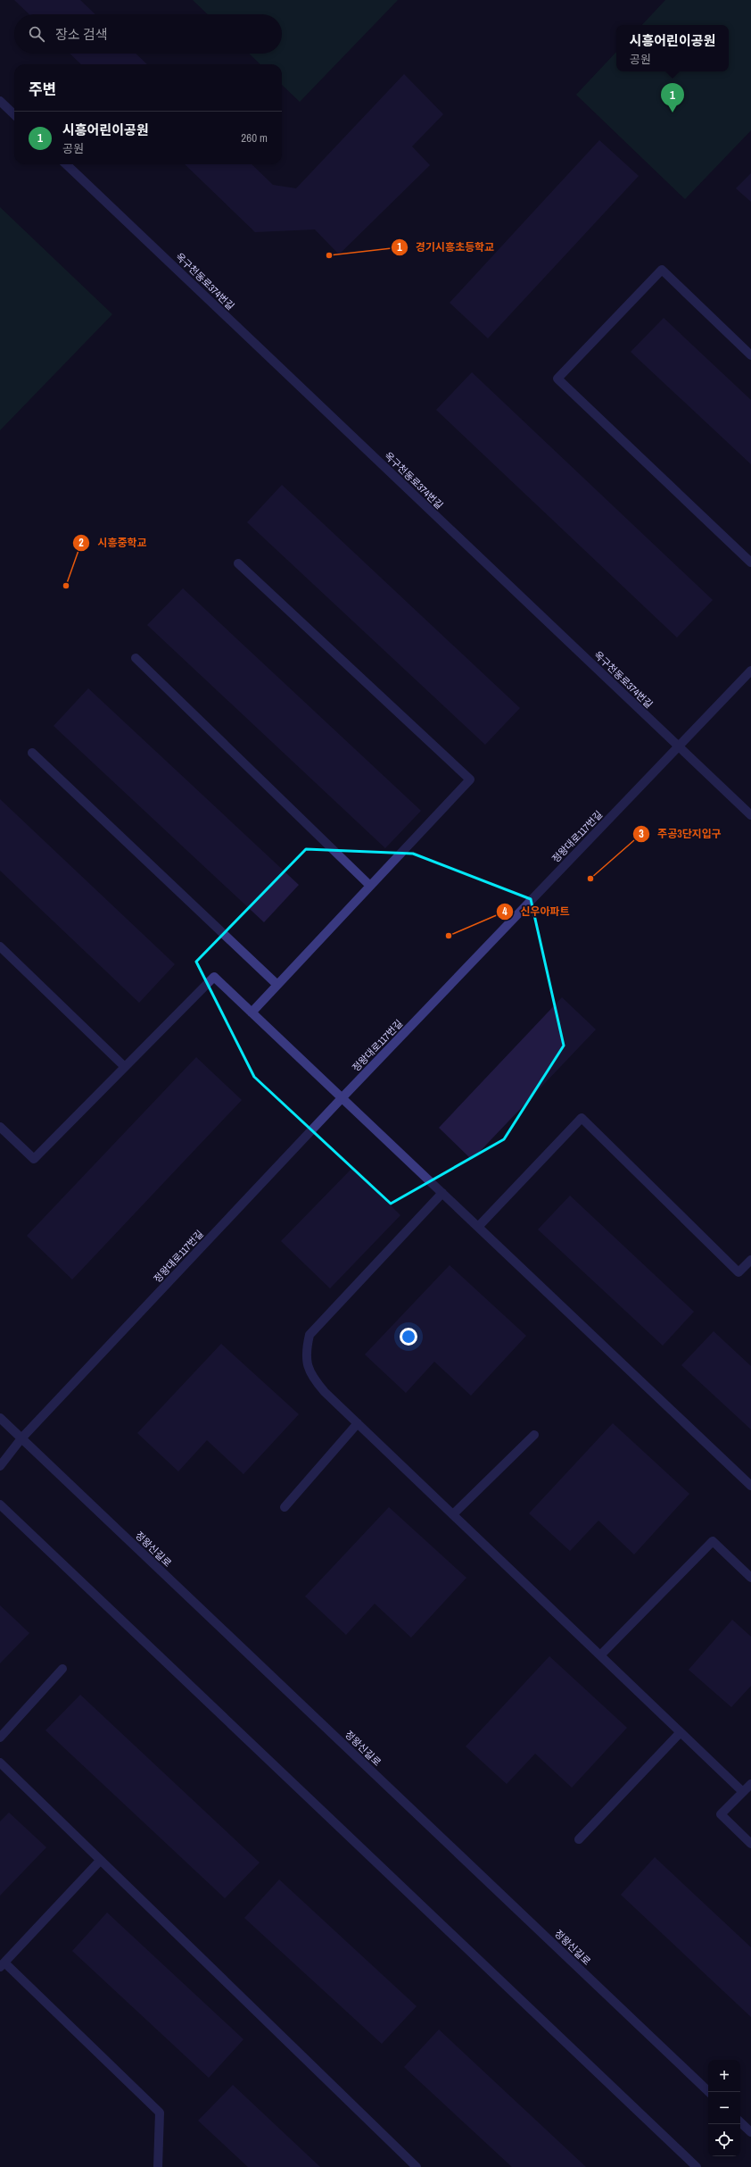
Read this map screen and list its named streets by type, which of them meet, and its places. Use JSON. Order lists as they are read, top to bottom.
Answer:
{
  "streets": {
    "street": ["옥구천동로374번길", "정왕대로117번길", "정왕신길로"]
  },
  "crossings": [
    ["옥구천동로374번길", "정왕대로117번길"],
    ["정왕대로117번길", "정왕신길로"]
  ],
  "places": [
    "경기시흥초등학교",
    "시흥중학교",
    "주공3단지입구",
    "신우아파트"
  ],
  "page": {
    "search": "장소 검색",
    "popup": ["시흥어린이공원", "공원"],
    "heading": "주변",
    "pins": "1",
    "list": [
      {
        "mark": "1",
        "name": "시흥어린이공원",
        "note": "공원",
        "value": "260 m"
      }
    ],
    "map_buttons": ["+", "−"]
  }
}
